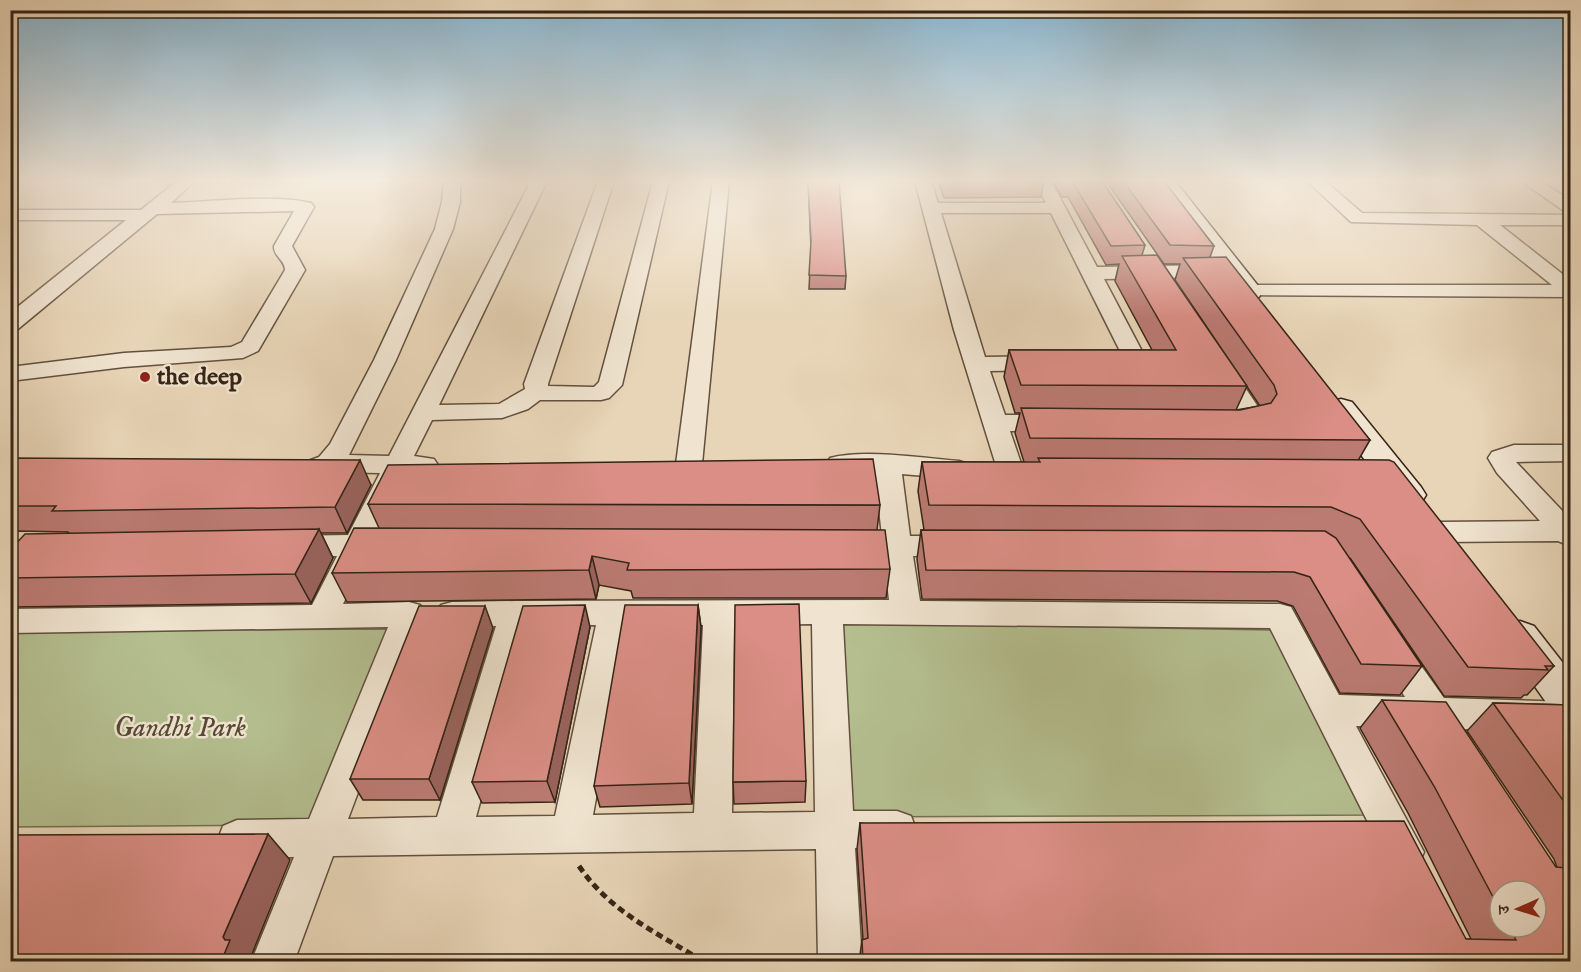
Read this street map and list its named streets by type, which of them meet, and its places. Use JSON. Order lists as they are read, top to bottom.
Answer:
{
  "parks": ["Gandhi Park"],
  "places": ["the deep"],
  "north": "left"
}
